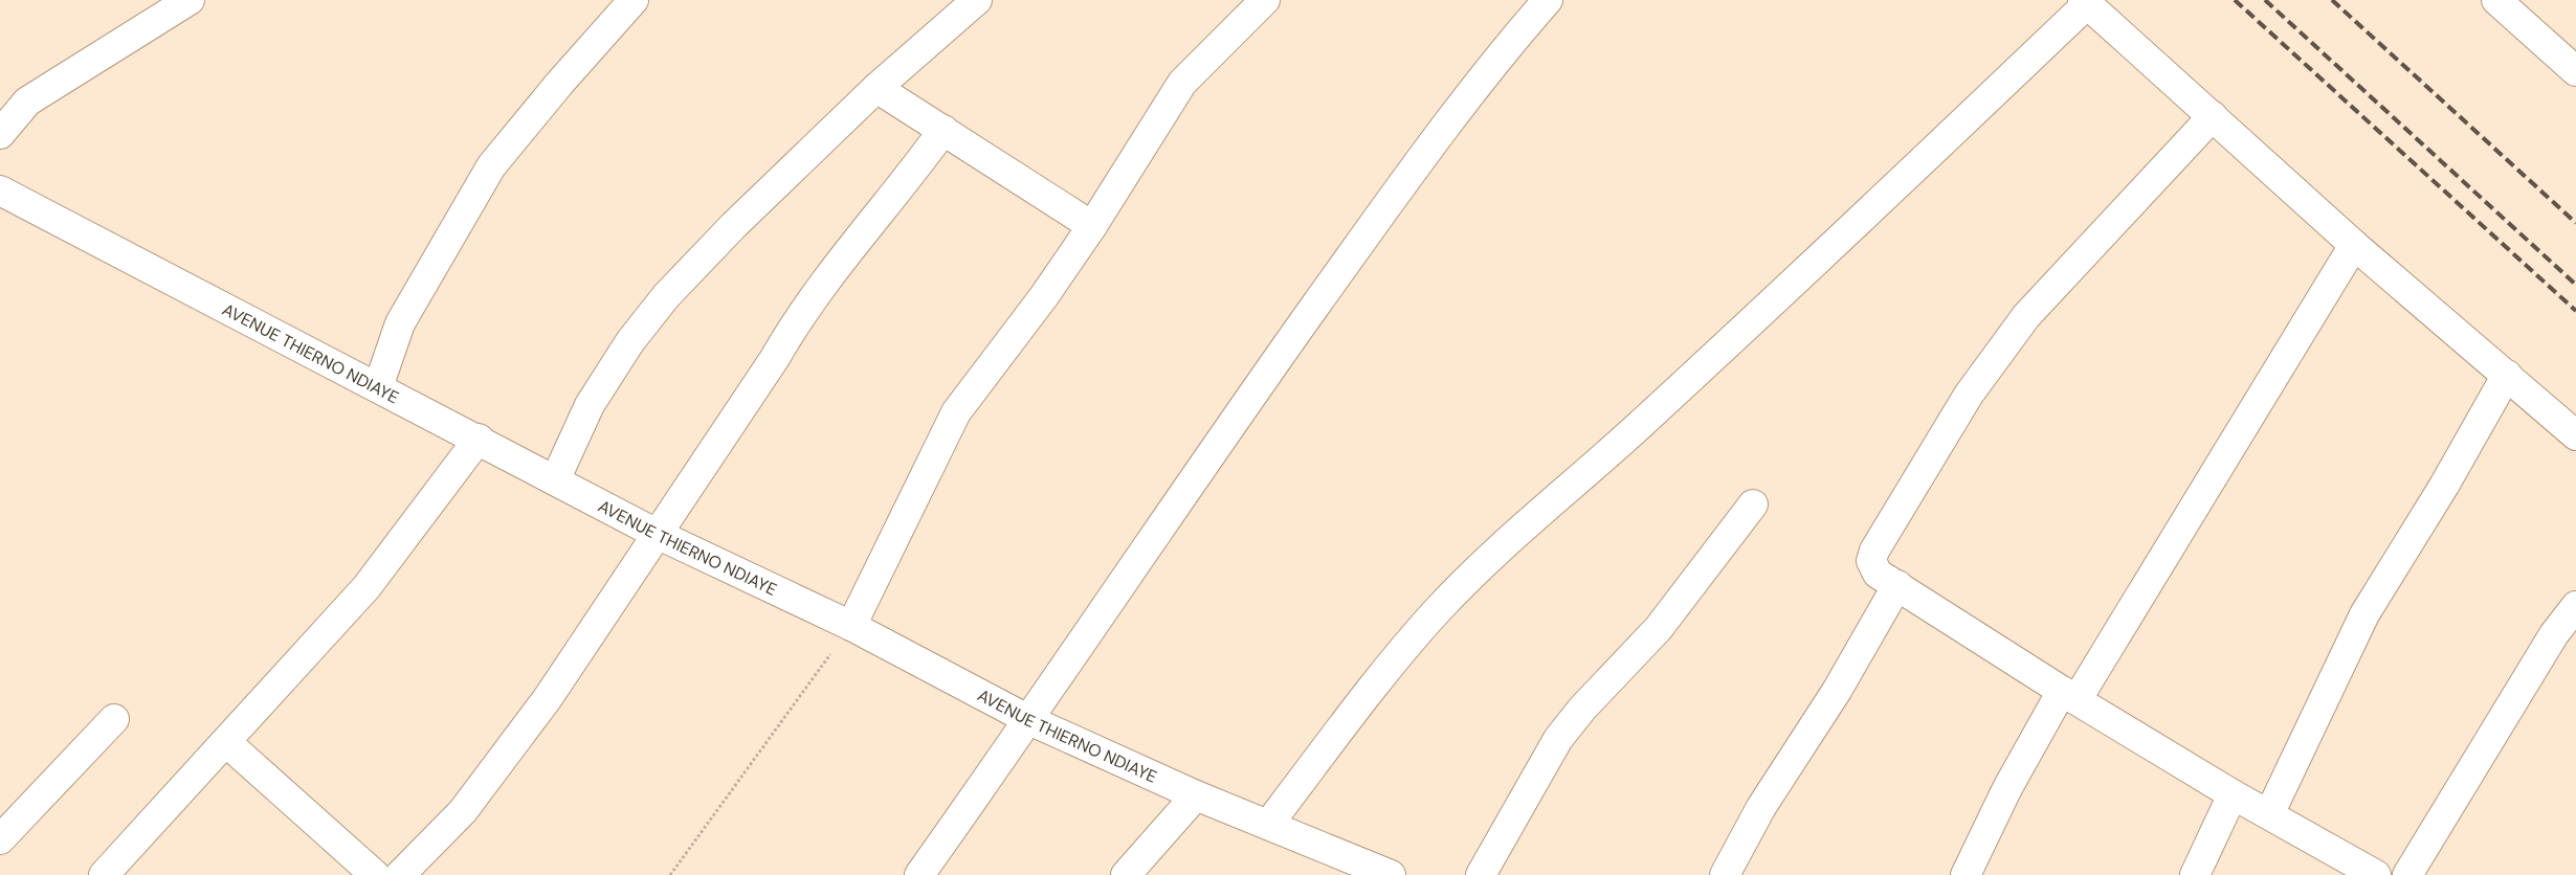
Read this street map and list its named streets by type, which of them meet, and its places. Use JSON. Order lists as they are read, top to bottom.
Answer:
{
  "streets": {
    "street": ["AVENUE THIERNO NDIAYE"]
  }
}
